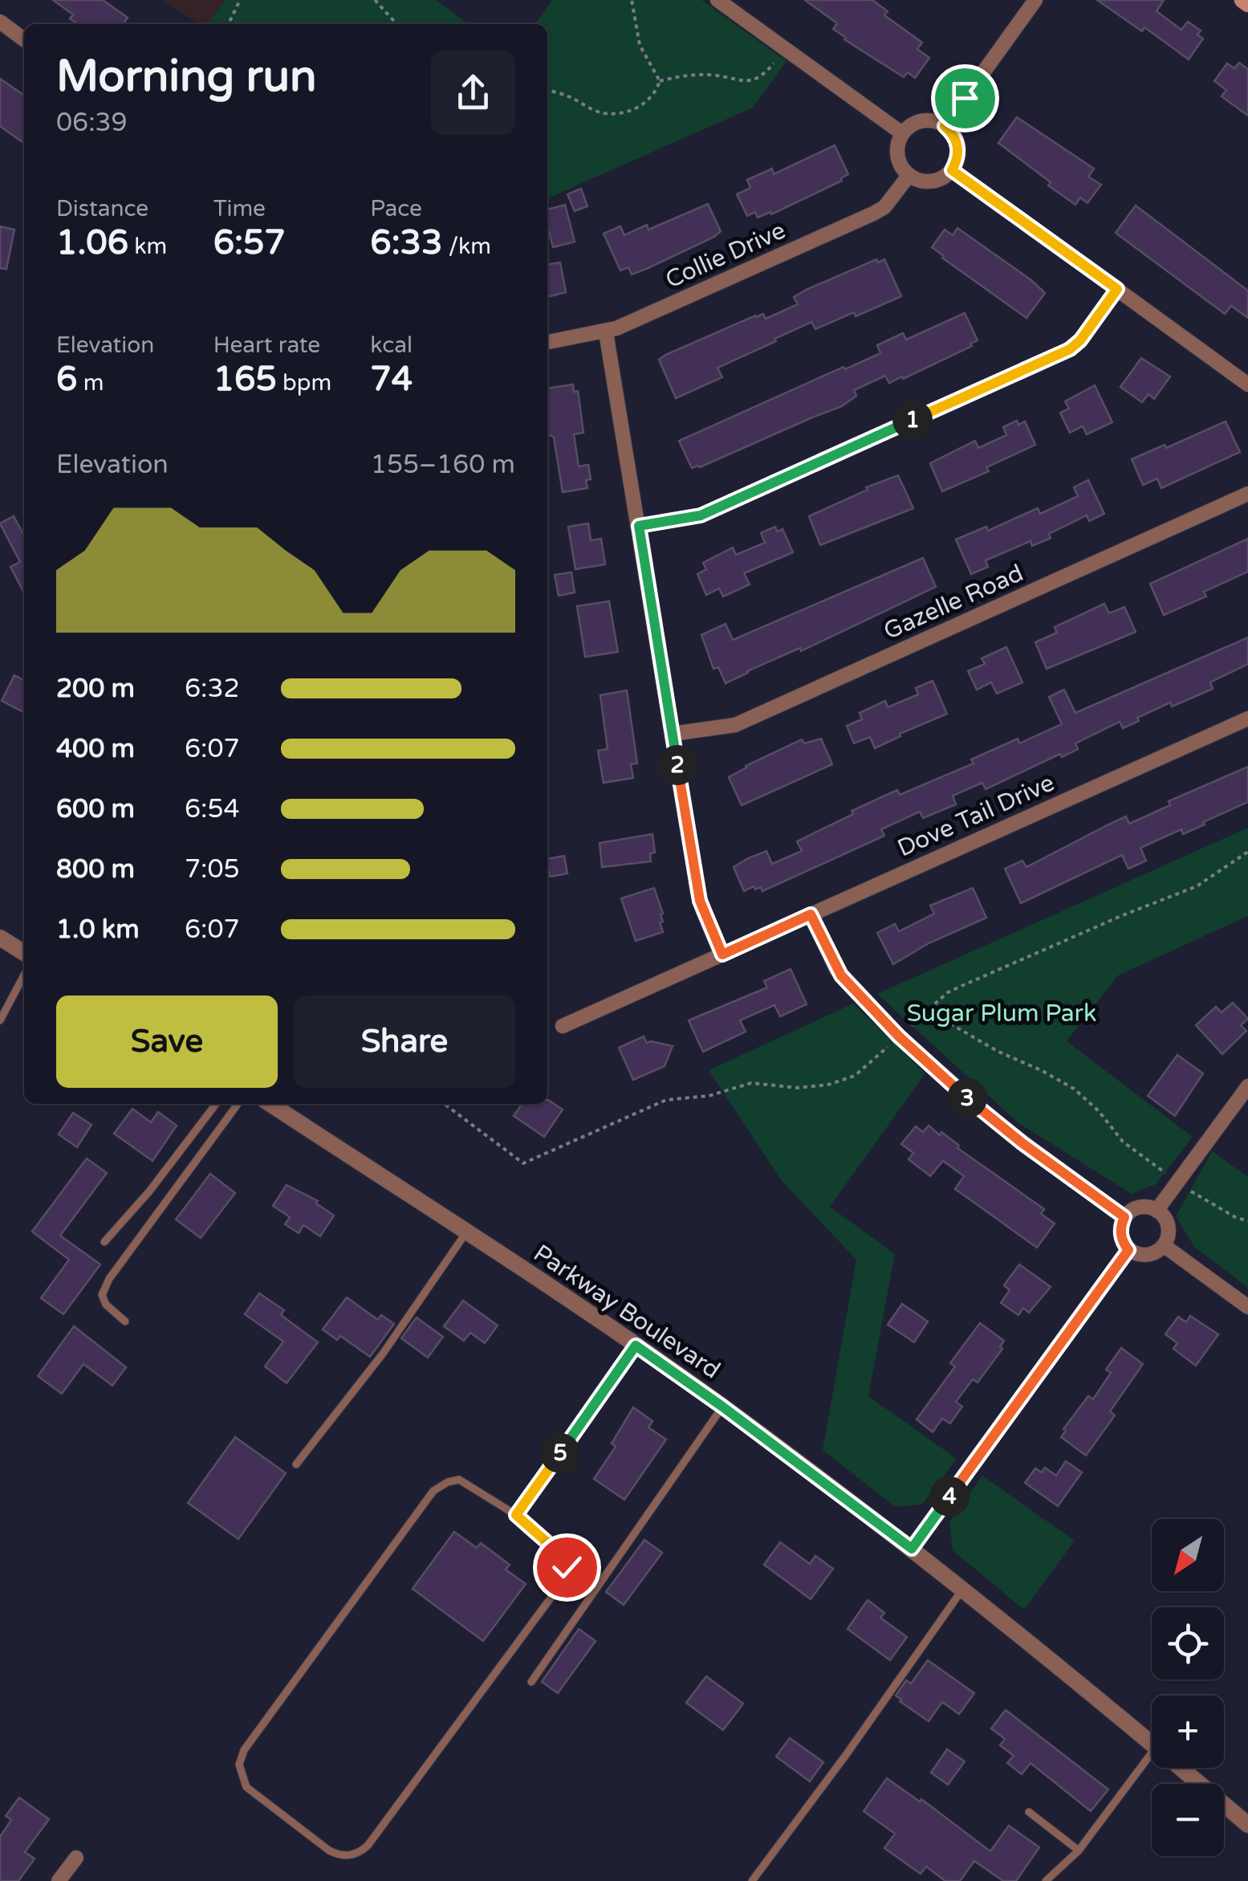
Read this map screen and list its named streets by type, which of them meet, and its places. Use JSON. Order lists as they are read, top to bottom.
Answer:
{
  "streets": {
    "street": [
      "Collie Drive",
      "Gazelle Road",
      "Dove Tail Drive",
      "Parkway Boulevard"
    ]
  },
  "parks": ["Sugar Plum Park"],
  "north": "bottom left",
  "page": {
    "heading": ["Morning run", "06:39"],
    "stats": [
      ["Distance", "1.06 km"],
      ["Time", "6:57"],
      ["Pace", "6:33 /km"],
      ["Elevation", "6 m"],
      ["Heart rate", "165 bpm"],
      ["kcal", "74"]
    ],
    "pins": [
      "1",
      "2",
      "3",
      "5",
      "4"
    ],
    "chart": ["Elevation", "155–160 m"],
    "list": [
      {
        "name": "200 m",
        "note": "6:32"
      },
      {
        "name": "400 m",
        "note": "6:07"
      },
      {
        "name": "600 m",
        "note": "6:54"
      },
      {
        "name": "800 m",
        "note": "7:05"
      },
      {
        "name": "1.0 km",
        "note": "6:07"
      }
    ],
    "buttons": ["Save", "Share"],
    "map_buttons": ["+", "−"]
  }
}
